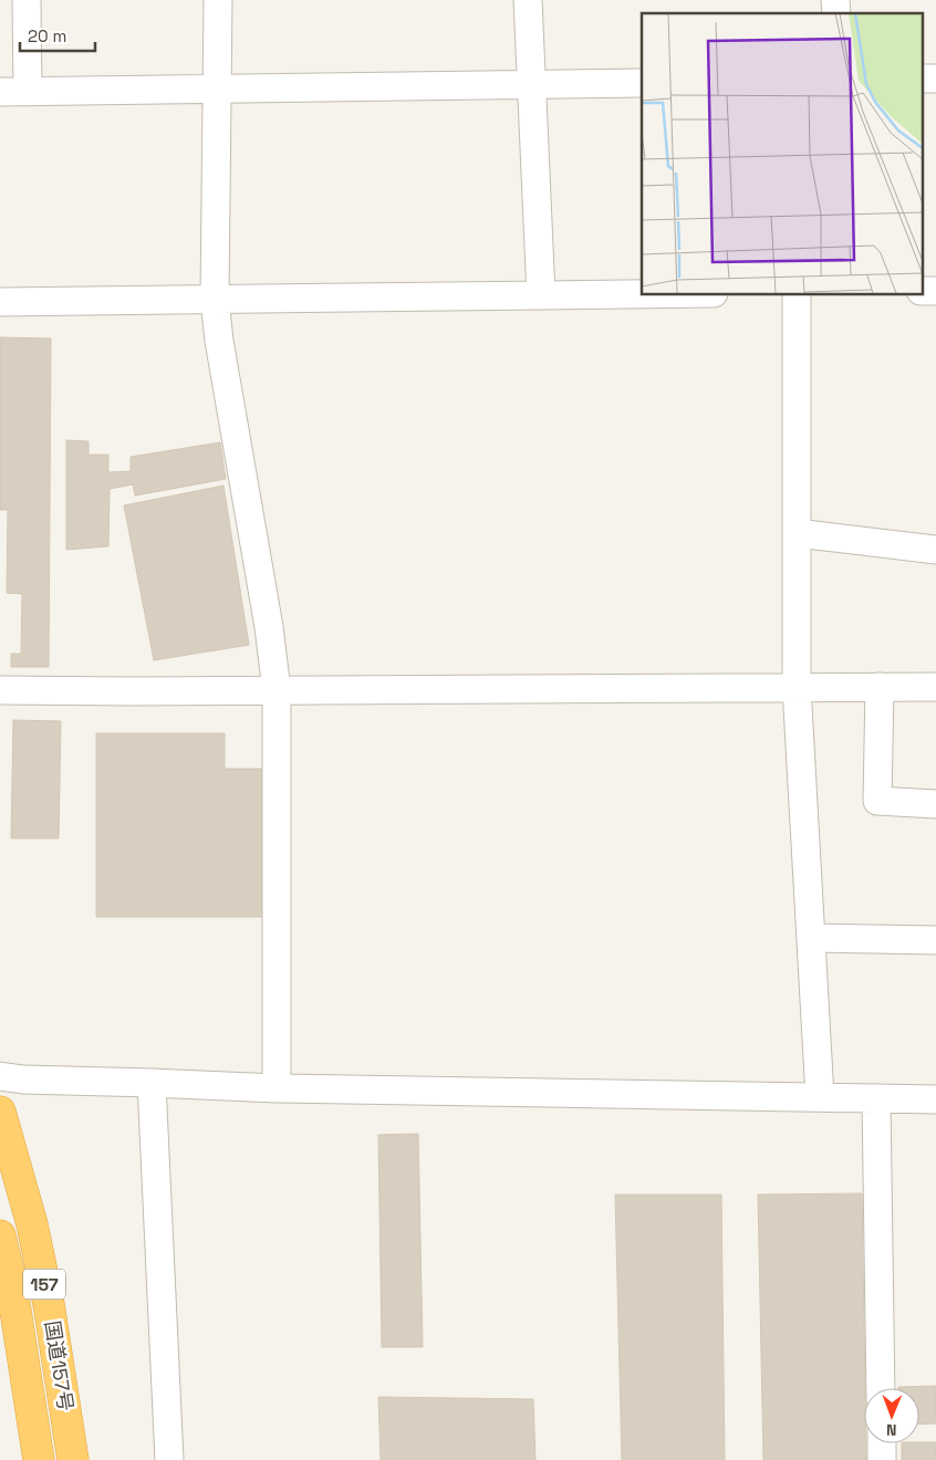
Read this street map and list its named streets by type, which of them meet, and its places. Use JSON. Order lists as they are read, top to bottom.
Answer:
{
  "streets": {
    "highway": ["157", "国道157号"]
  },
  "scale_bar": "20 m",
  "north": "bottom"
}
